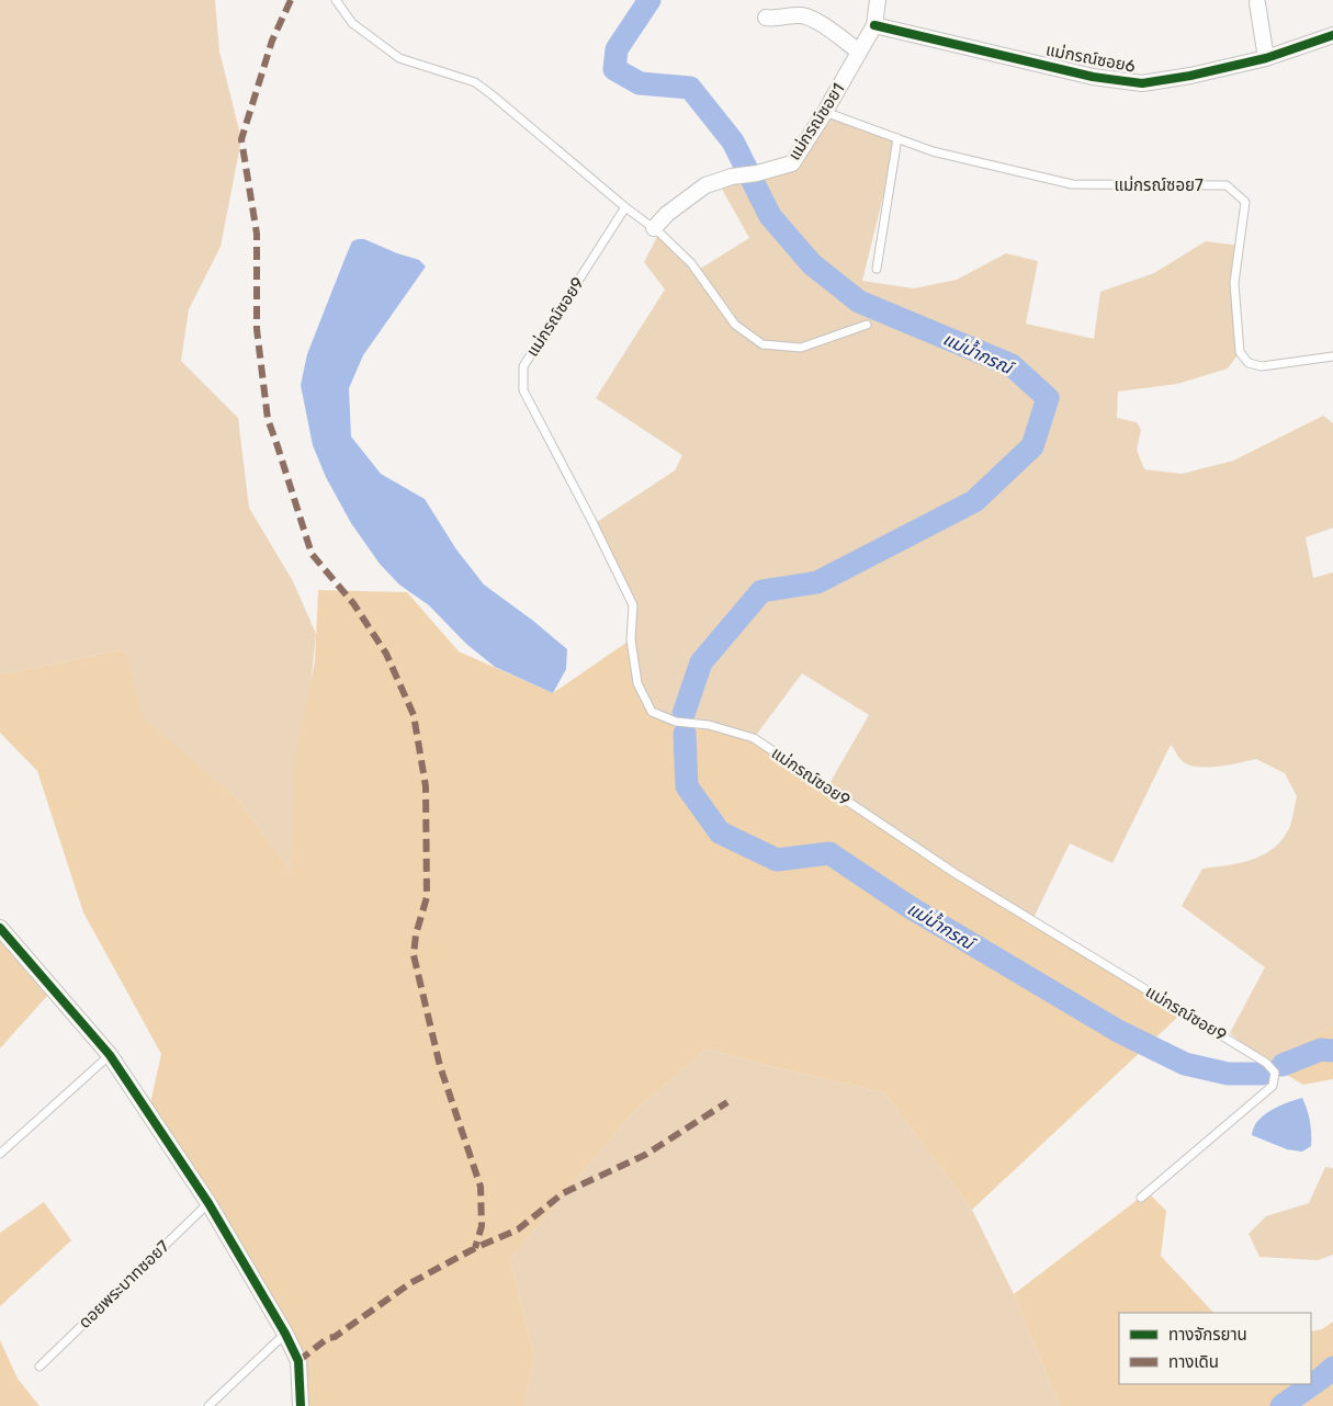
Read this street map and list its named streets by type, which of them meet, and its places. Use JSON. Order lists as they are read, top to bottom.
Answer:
{
  "streets": {
    "street": ["แม่กรณ์ซอย6", "แม่กรณ์ซอย1"],
    "lane": ["แม่กรณ์ซอย7", "แม่กรณ์ซอย9", "ดอยพระบาทซอย7"]
  },
  "crossings": [
    ["แม่กรณ์ซอย6", "แม่กรณ์ซอย1"],
    ["แม่กรณ์ซอย1", "แม่กรณ์ซอย7"]
  ],
  "water": ["แม่น้ำกรณ์"],
  "legend": ["ทางจักรยาน", "ทางเดิน"]
}
